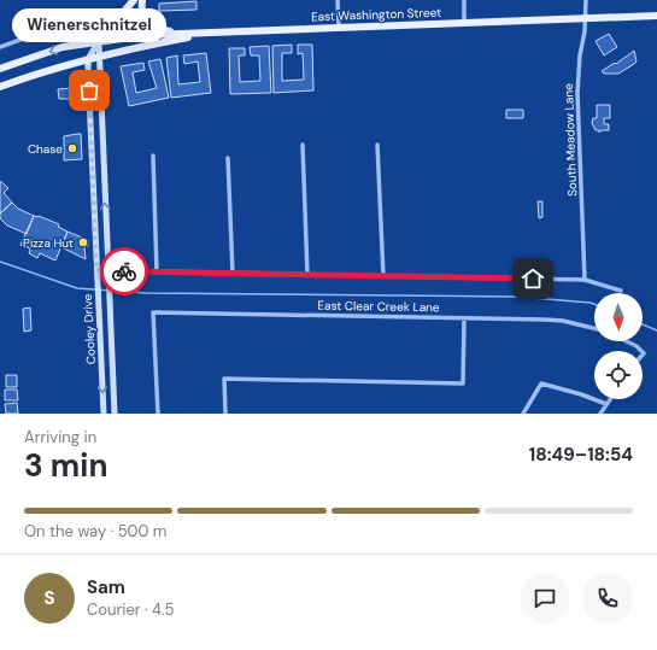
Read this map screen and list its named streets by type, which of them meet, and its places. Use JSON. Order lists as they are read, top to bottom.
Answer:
{
  "streets": {
    "main road": ["East Washington Street"],
    "street": ["South Meadow Lane", "East Clear Creek Lane", "Cooley Drive"]
  },
  "crossings": [
    ["East Washington Street", "South Meadow Lane"],
    ["East Washington Street", "Cooley Drive"]
  ],
  "places": ["Wienerschnitzel", "Chase", "Pizza Hut"],
  "north": "bottom",
  "page": {
    "bubble": "Wienerschnitzel",
    "heading": ["3 min", "Arriving in", "18:49–18:54"],
    "panel": ["Sam", "Courier · 4.5"],
    "bar": "On the way · 500 m",
    "round": "S"
  }
}
